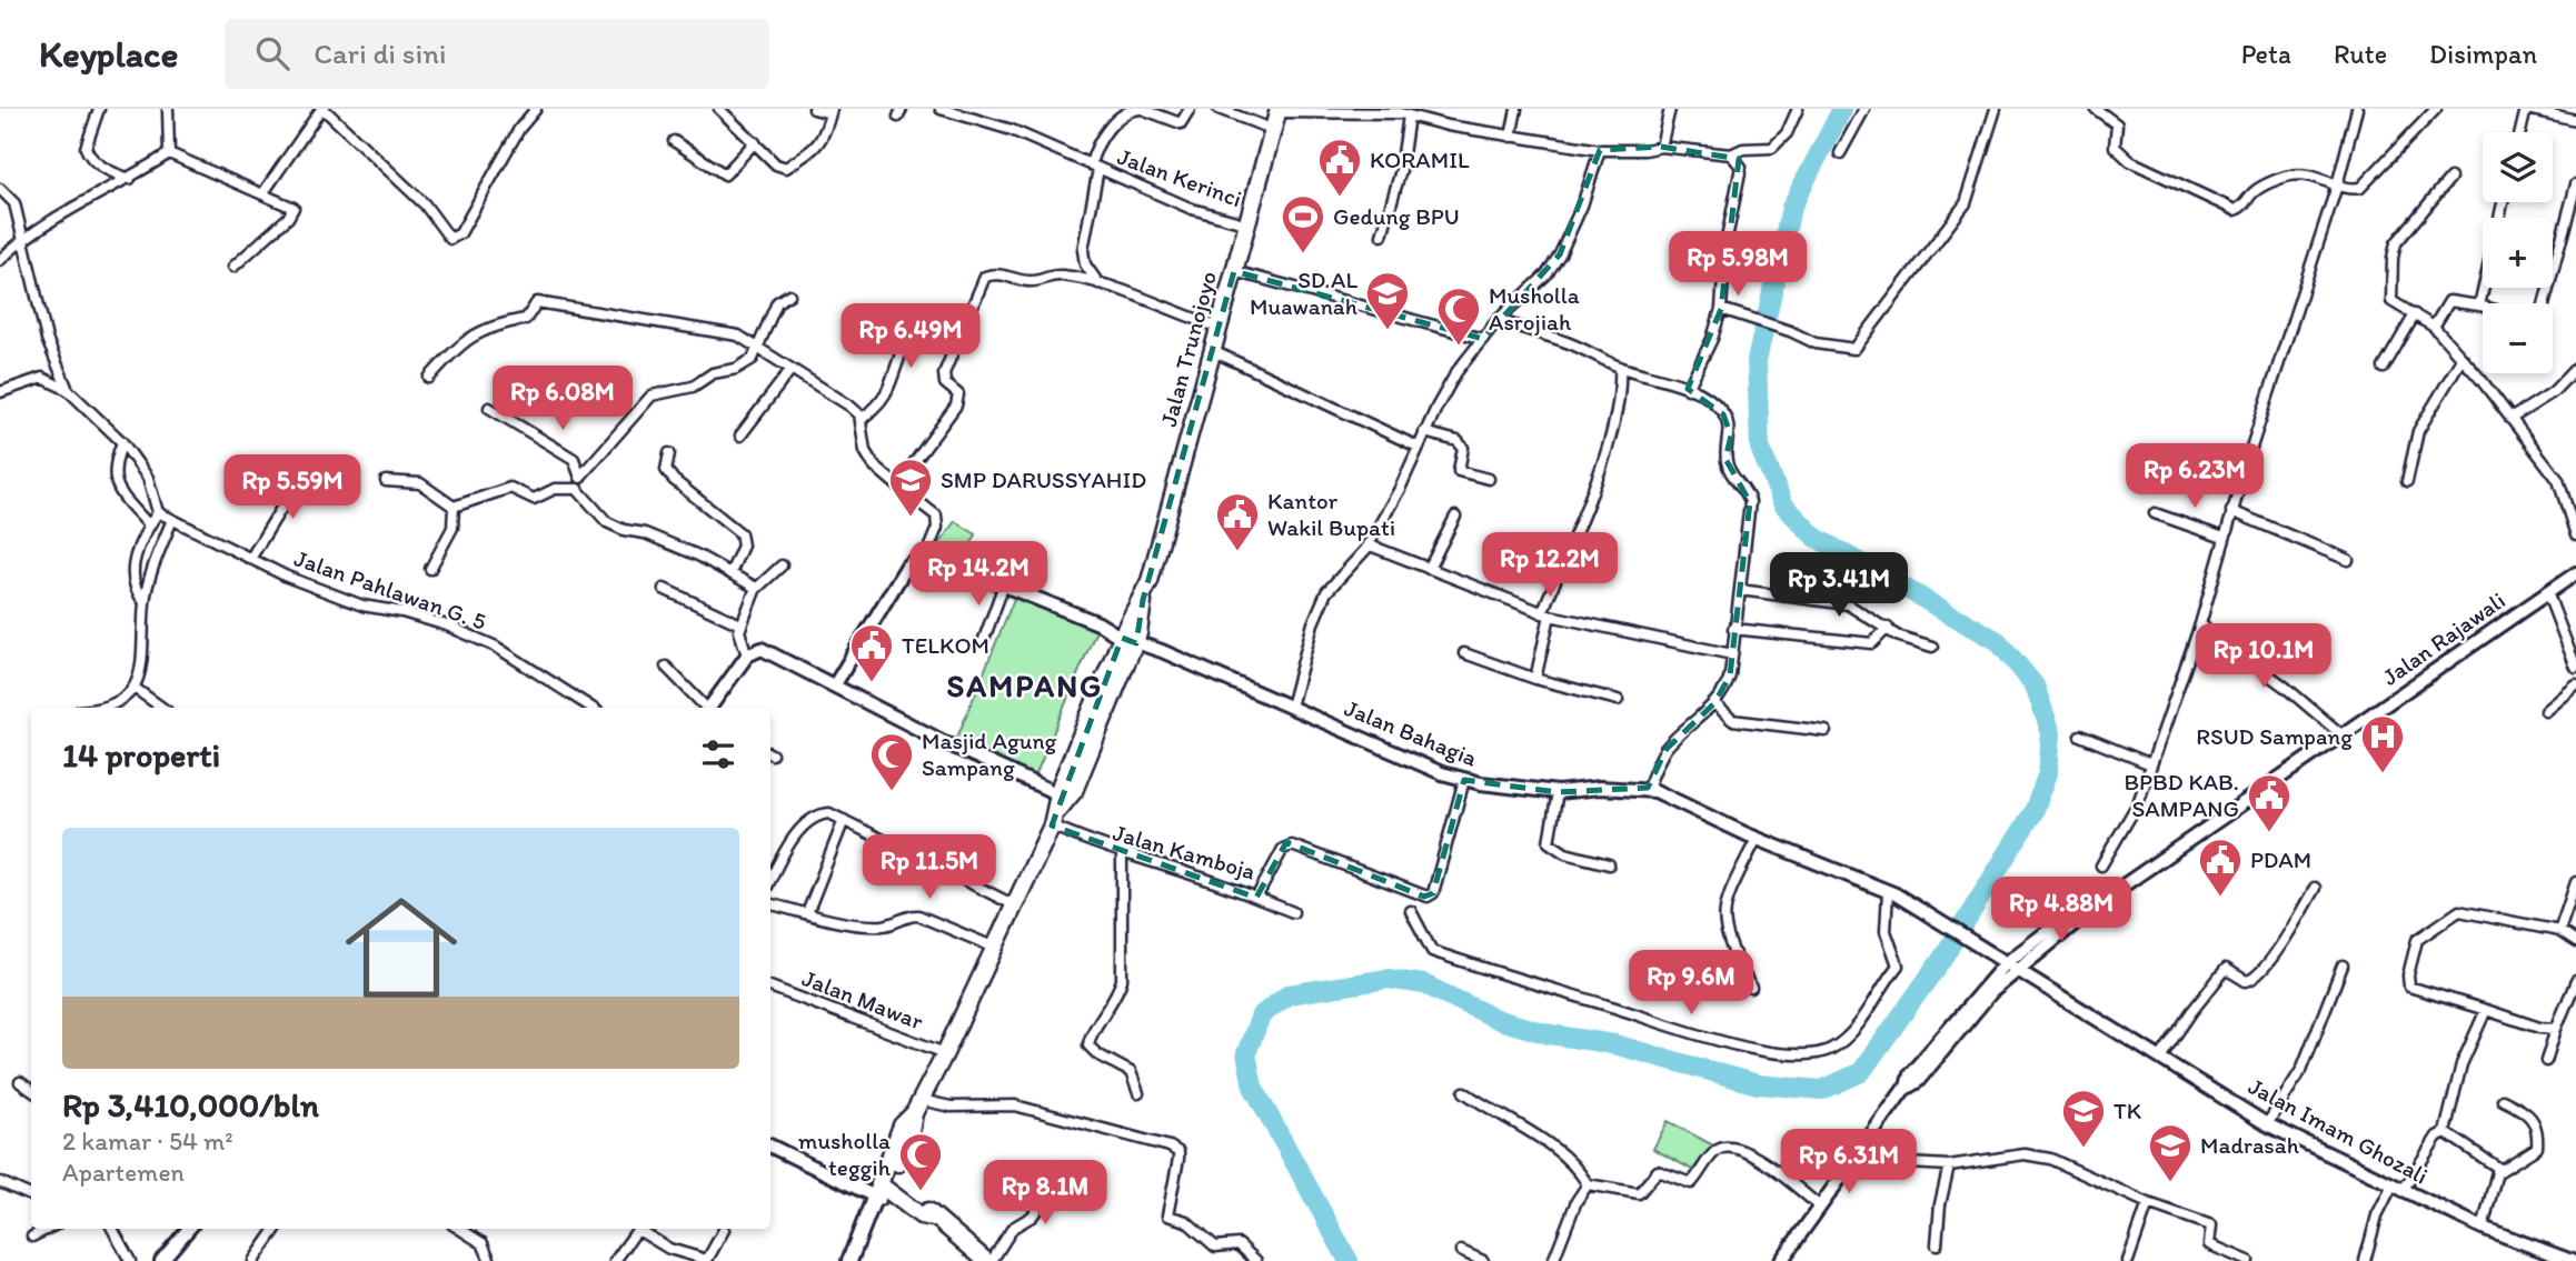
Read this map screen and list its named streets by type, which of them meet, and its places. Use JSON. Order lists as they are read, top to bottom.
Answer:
{
  "streets": {
    "highway": ["Jalan Trunojoyo"],
    "street": [
      "Jalan Kerinci",
      "Jalan Pahlawan G. 5",
      "Jalan Rajawali",
      "Jalan Bahagia",
      "Jalan Kamboja",
      "Jalan Mawar",
      "Jalan Imam Ghozali"
    ]
  },
  "crossings": [
    ["Jalan Kerinci", "Jalan Trunojoyo"],
    ["Jalan Trunojoyo", "Jalan Bahagia"],
    ["Jalan Trunojoyo", "Jalan Kamboja"],
    ["Jalan Trunojoyo", "Jalan Mawar"],
    ["Jalan Rajawali", "Jalan Imam Ghozali"],
    ["Jalan Bahagia", "Jalan Kamboja"],
    ["Jalan Bahagia", "Jalan Imam Ghozali"]
  ],
  "districts": ["SAMPANG"],
  "places": {
    "public building": [
      "KORAMIL",
      "Kantor Wakil Bupati",
      "TELKOM",
      "BPBD KAB. SAMPANG",
      "PDAM"
    ],
    "sports": ["Gedung BPU"],
    "school or university": [
      "SD AL Muawanah",
      "SMP DARUSSYAHID",
      "TK",
      "Madrasah"
    ],
    "mosque": ["Musholla Asrojiah", "Masjid Agung Sampang", "musholla teggih"],
    "hospital": ["RSUD Sampang"]
  },
  "page": {
    "header": "Keyplace",
    "search": "Cari di sini",
    "nav": ["Peta", "Rute", "Disimpan"],
    "map_buttons": ["+", "−"],
    "price": [
      "Rp 5.98M",
      "Rp 6.49M",
      "Rp 6.08M",
      "Rp 6.23M",
      "Rp 5.59M",
      "Rp 12.2M",
      "Rp 14.2M",
      "Rp 3.41M",
      "Rp 10.1M",
      "Rp 11.5M",
      "Rp 4.88M",
      "Rp 9.6M",
      "Rp 6.31M",
      "Rp 8.1M"
    ],
    "heading": "14 properti",
    "list": [
      {
        "name": "Rp 3,410,000/bln",
        "note": "2 kamar · 54 m² · Apartemen"
      }
    ]
  }
}
